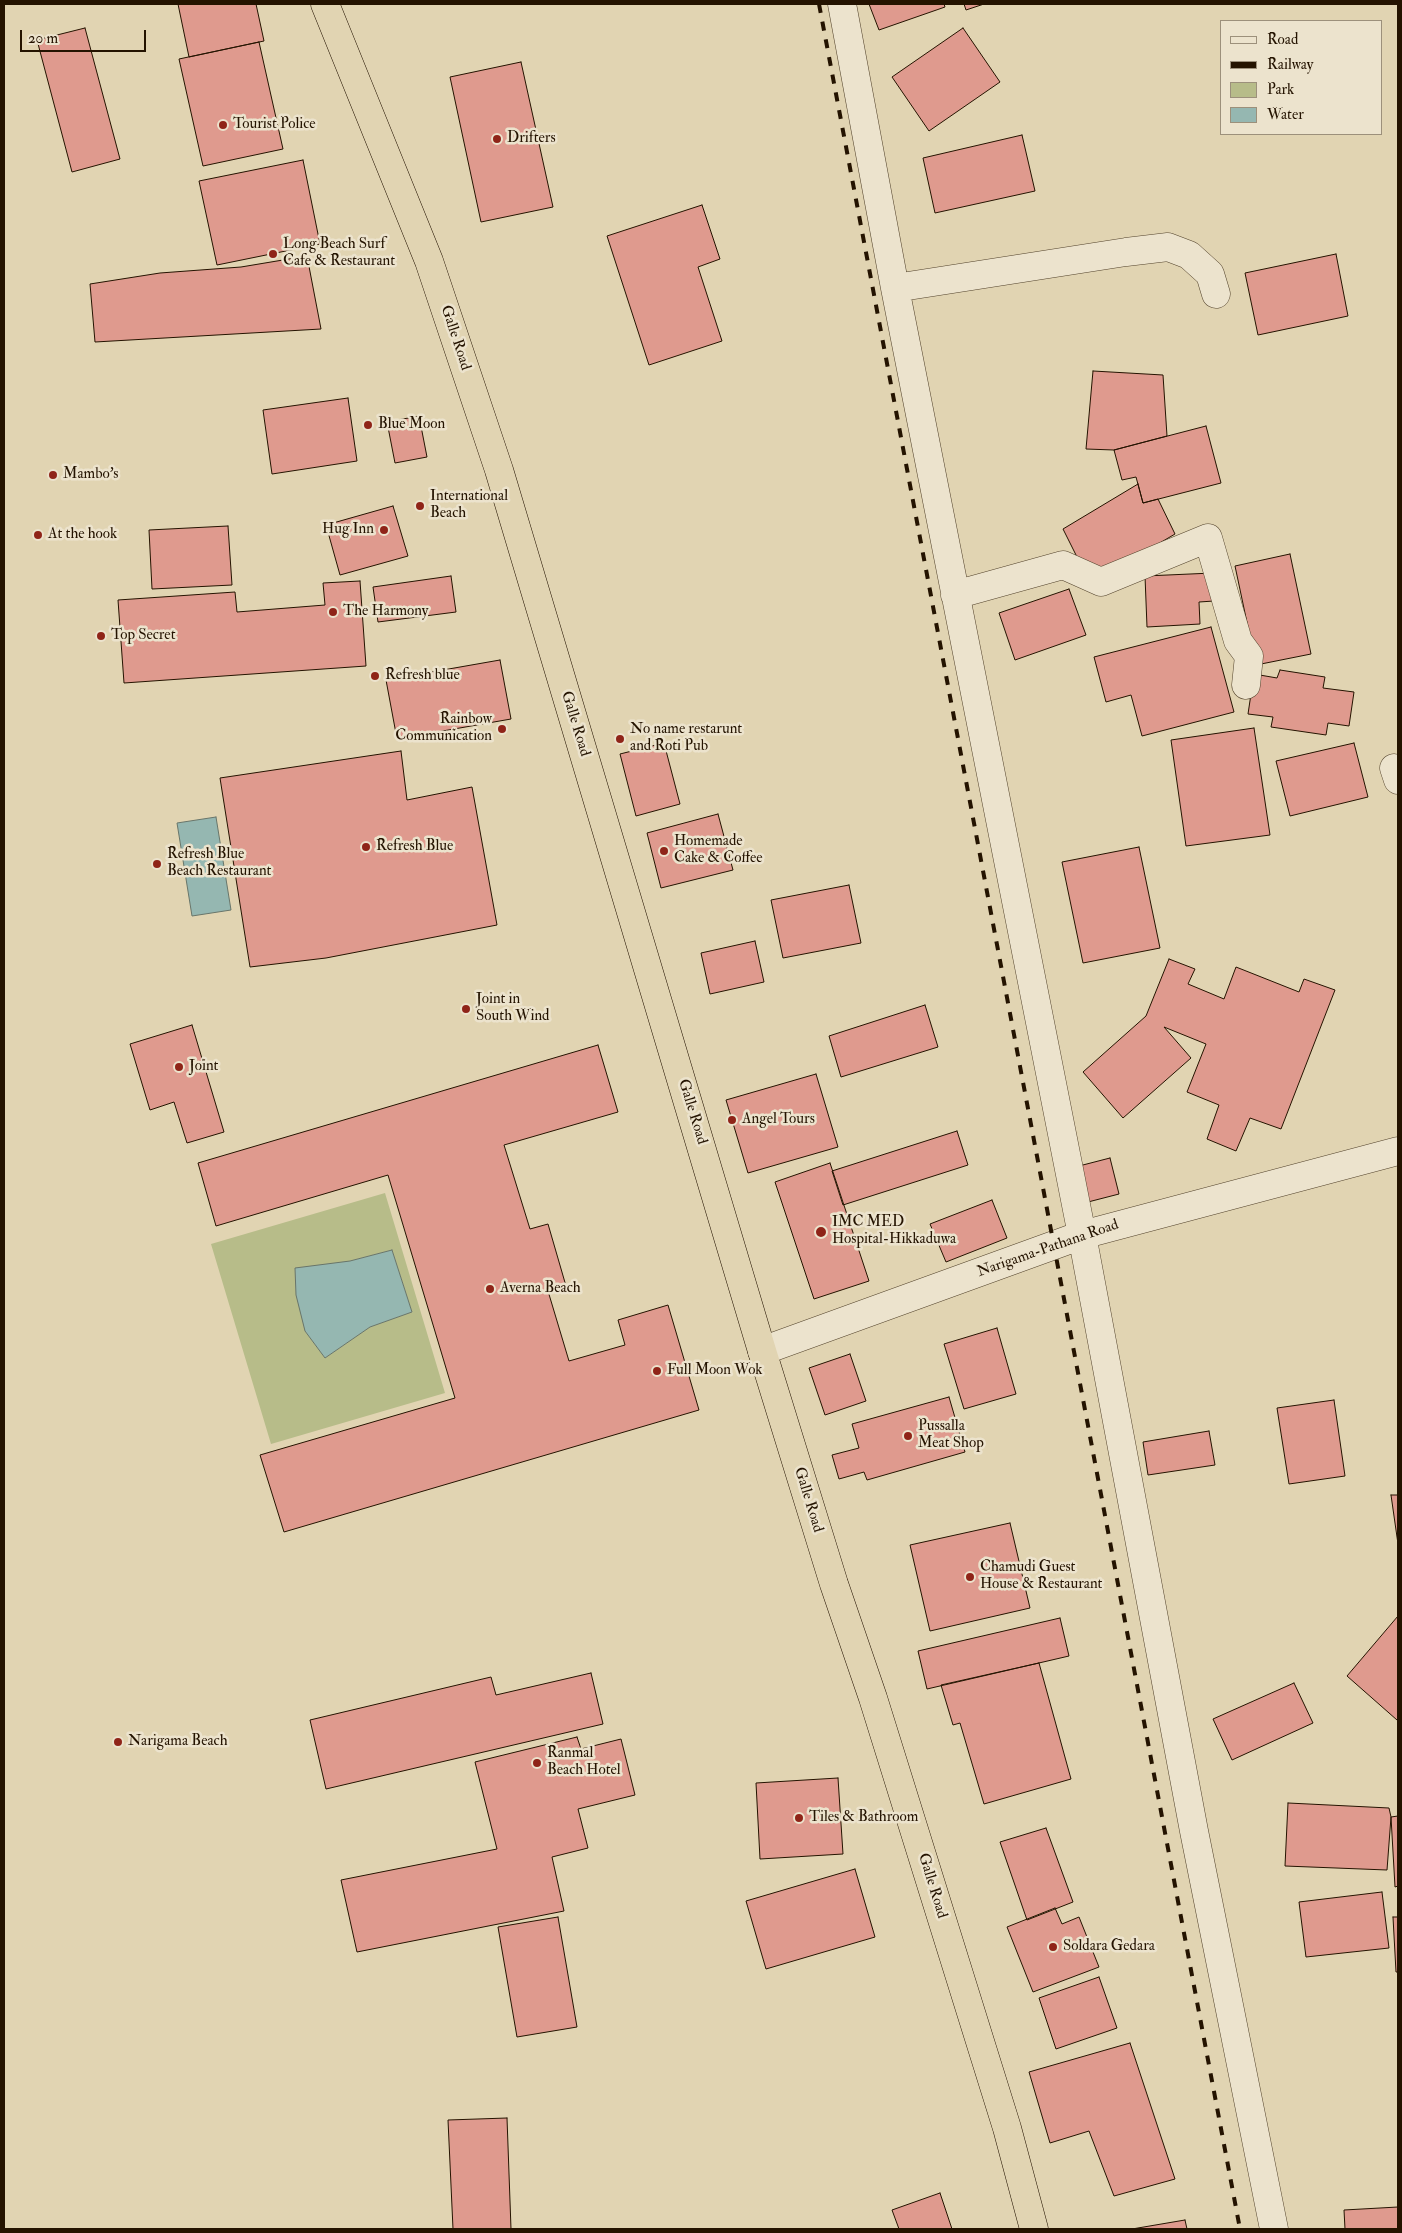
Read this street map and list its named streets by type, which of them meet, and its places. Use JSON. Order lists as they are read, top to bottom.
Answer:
{
  "streets": {
    "highway": ["Galle Road"],
    "street": ["Narigama-Pathana Road"]
  },
  "crossings": [
    ["Galle Road", "Narigama-Pathana Road"]
  ],
  "places": [
    "Tourist Police",
    "Drifters",
    "Long Beach Surf Cafe & Restaurant",
    "Blue Moon",
    "Mambo’s",
    "International Beach",
    "Hug Inn",
    "At the hook",
    "The Harmony",
    "Top Secret",
    "Refresh blue",
    "Rainbow Communication",
    "No name restarunt and Roti Pub",
    "Refresh Blue",
    "Homemade Cake & Coffee",
    "Refresh Blue Beach Restaurant",
    "Joint in South Wind",
    "Joint",
    "Angel Tours",
    "IMC MED Hospital-Hikkaduwa",
    "Averna Beach",
    "Full Moon Wok",
    "Pussalla Meat Shop",
    "Chamudi Guest House & Restaurant",
    "Narigama Beach",
    "Ranmal Beach Hotel",
    "Tiles & Bathroom",
    "Soldara Gedara"
  ],
  "legend": [
    "Road",
    "Railway",
    "Park",
    "Water"
  ],
  "scale_bar": "20 m"
}
